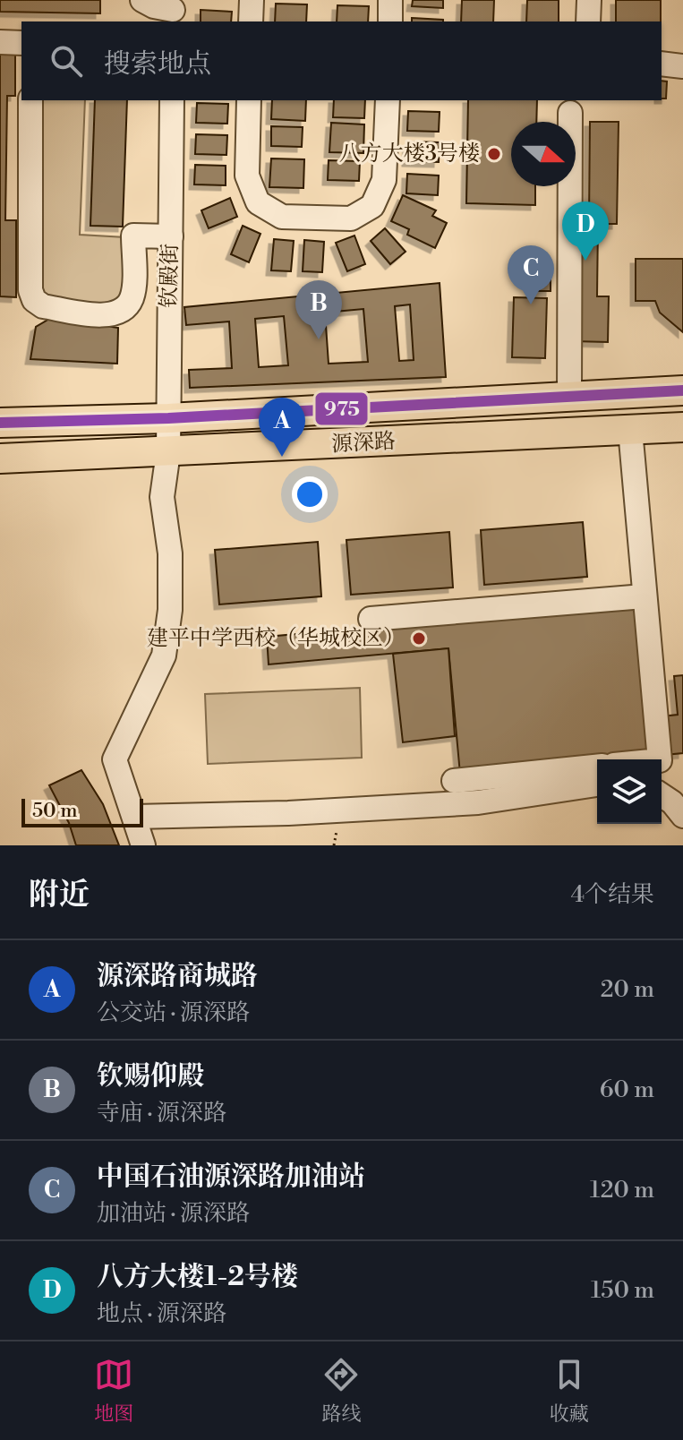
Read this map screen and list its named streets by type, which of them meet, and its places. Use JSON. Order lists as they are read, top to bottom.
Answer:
{
  "streets": {
    "main road": ["源深路"],
    "street": ["钦殿街"]
  },
  "crossings": [
    ["钦殿街", "源深路"]
  ],
  "places": ["八方大楼3号楼", "建平中学西校（华城校区）"],
  "lines": ["transit line 975"],
  "scale_bar": "50 m",
  "north": "right",
  "page": {
    "search": "搜索地点",
    "pins": [
      "D",
      "C",
      "B",
      "A"
    ],
    "scale": "50 m",
    "heading": ["附近", "4个结果"],
    "list": [
      {
        "mark": "A",
        "name": "源深路商城路",
        "note": "公交站 · 源深路",
        "value": "20 m"
      },
      {
        "mark": "B",
        "name": "钦赐仰殿",
        "note": "寺庙 · 源深路",
        "value": "60 m"
      },
      {
        "mark": "C",
        "name": "中国石油源深路加油站",
        "note": "加油站 · 源深路",
        "value": "120 m"
      },
      {
        "mark": "D",
        "name": "八方大楼1-2号楼",
        "note": "地点 · 源深路",
        "value": "150 m"
      }
    ],
    "nav": ["地图", "路线", "收藏"]
  }
}
